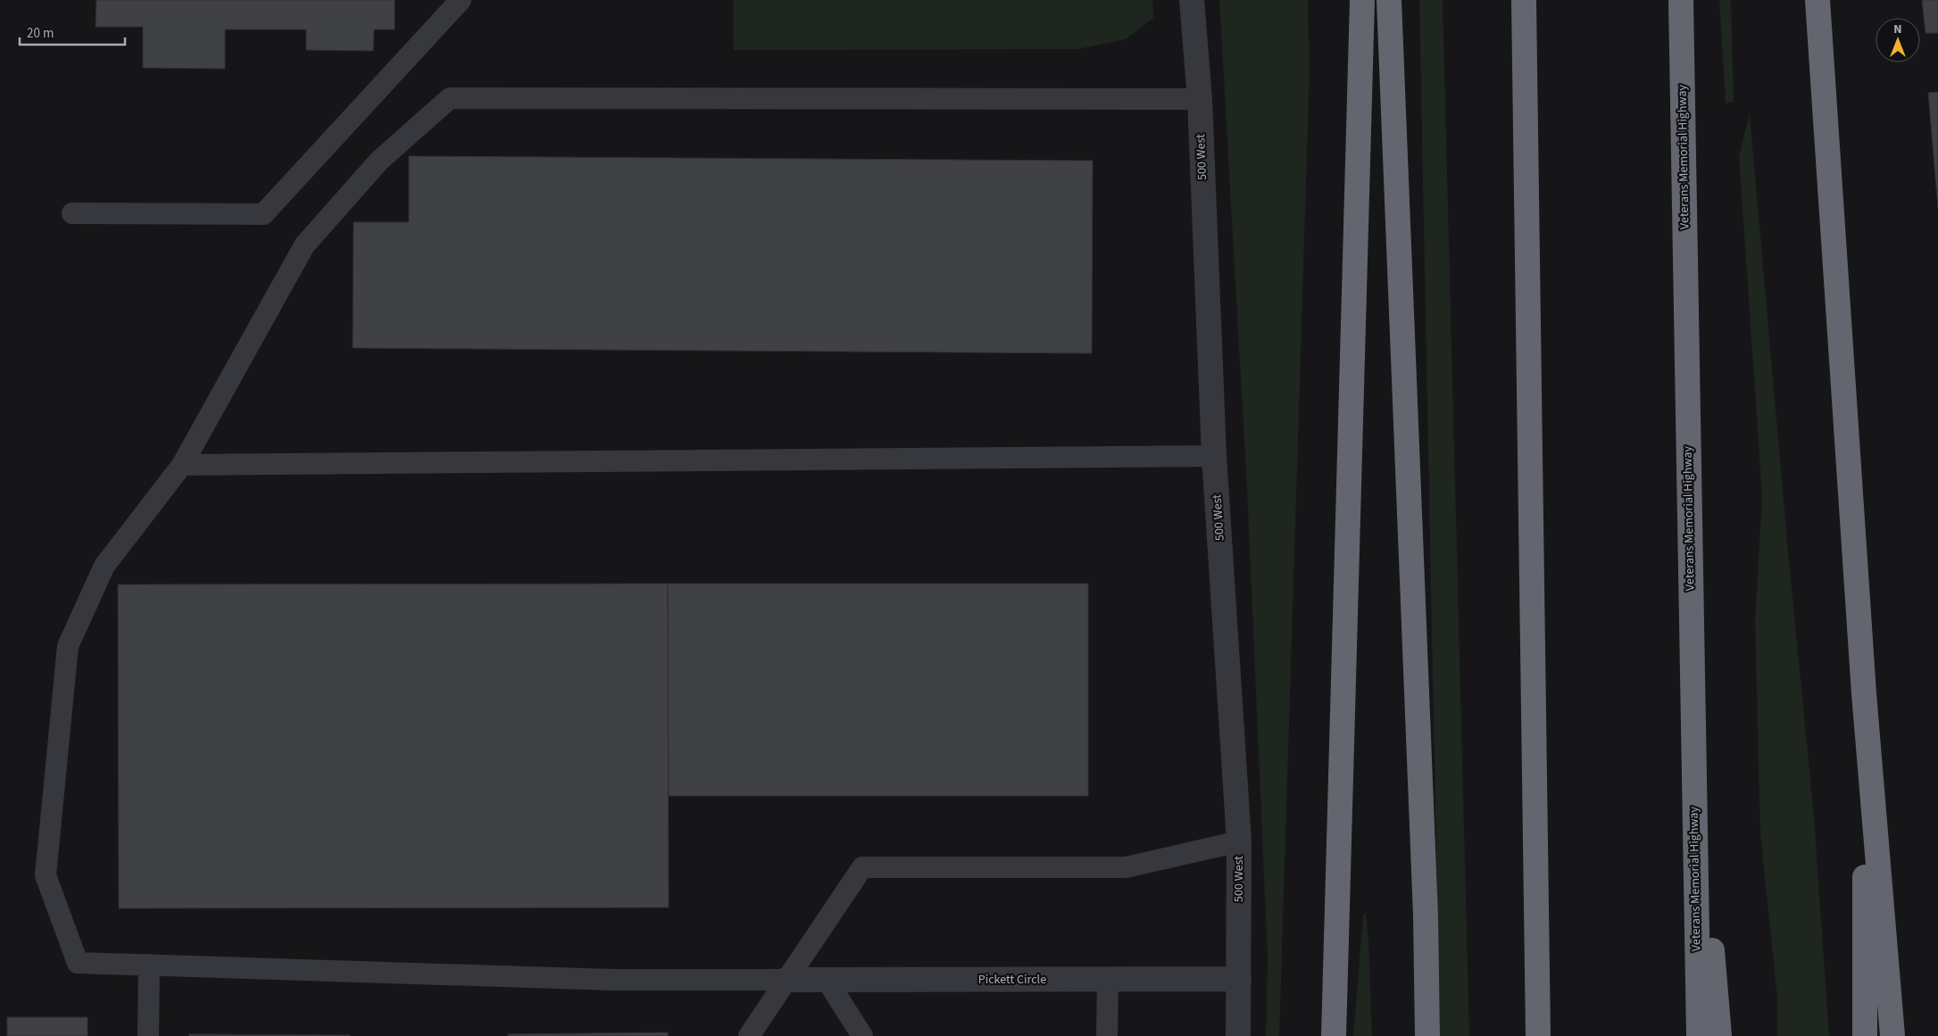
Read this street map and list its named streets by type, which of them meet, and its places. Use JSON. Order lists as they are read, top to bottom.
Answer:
{
  "streets": {
    "highway": ["Veterans Memorial Highway"],
    "street": ["500 West", "Pickett Circle"]
  },
  "crossings": [
    ["500 West", "Pickett Circle"]
  ],
  "scale_bar": "20 m",
  "north": "top"
}
